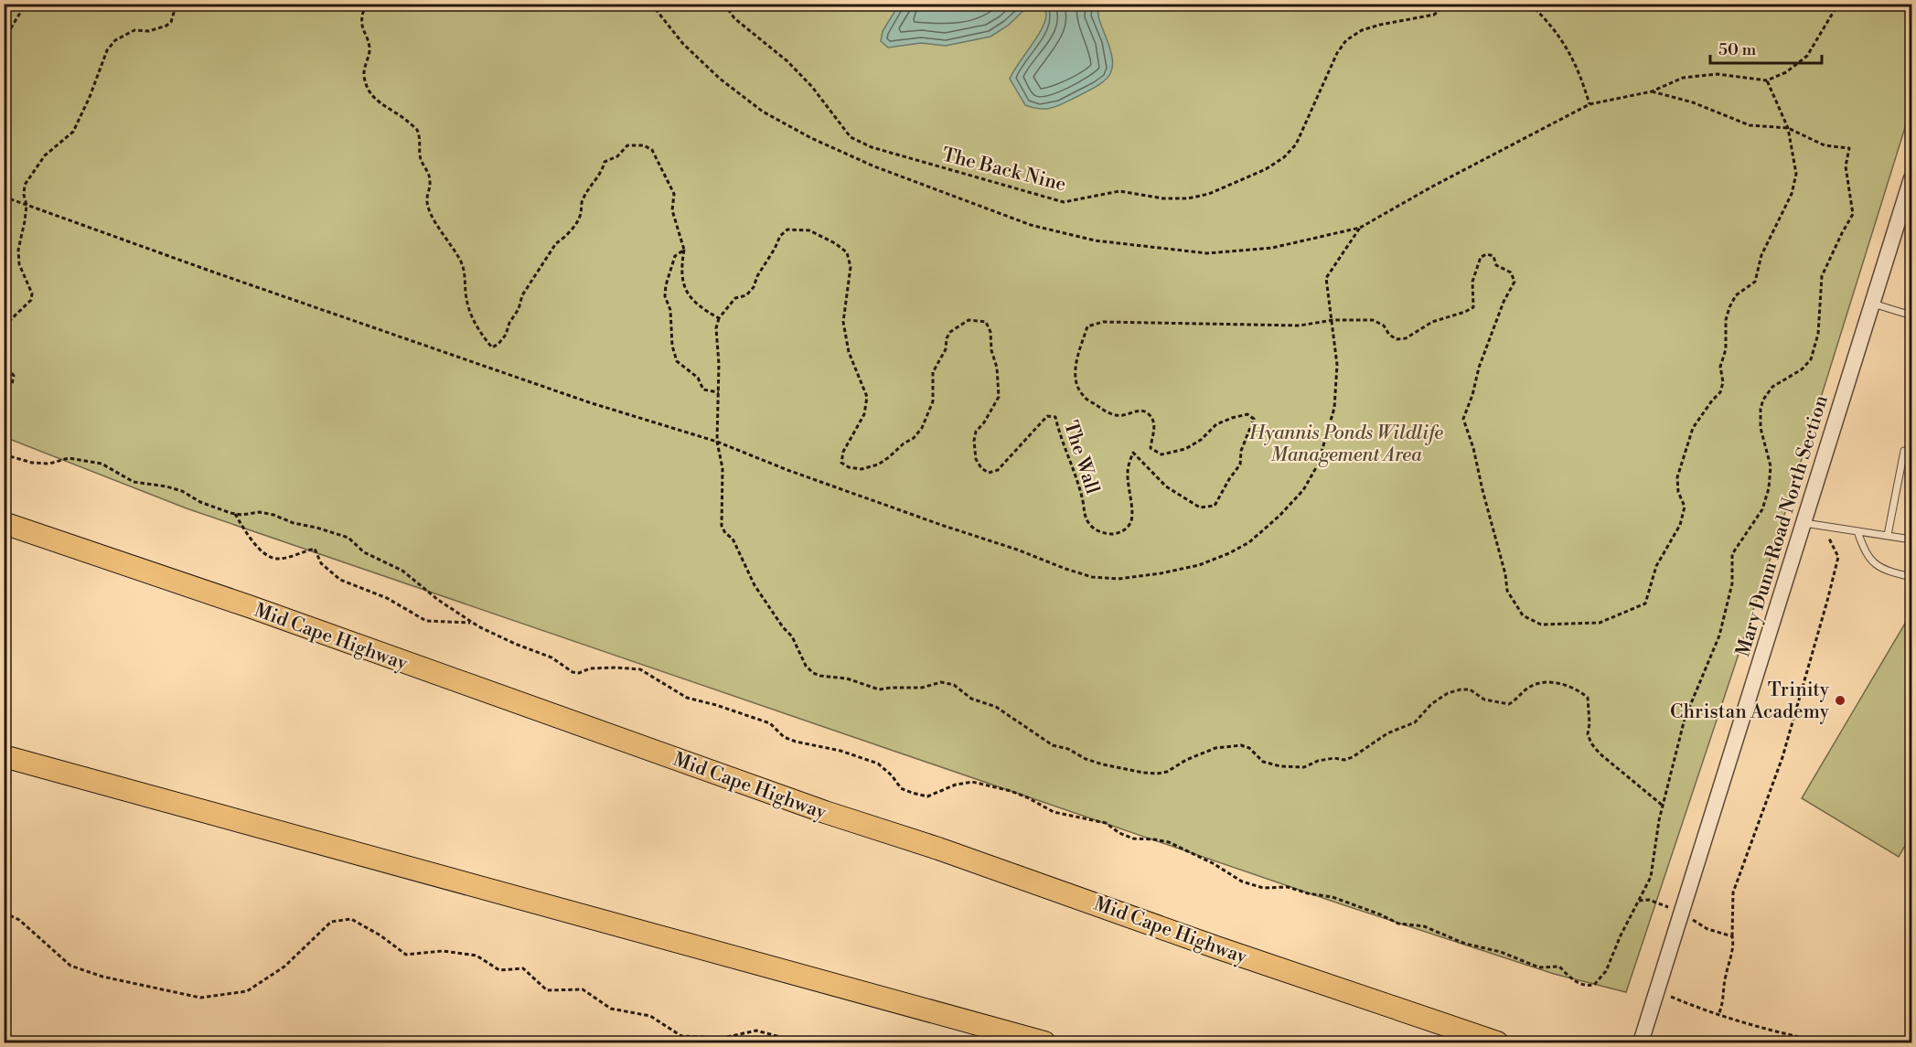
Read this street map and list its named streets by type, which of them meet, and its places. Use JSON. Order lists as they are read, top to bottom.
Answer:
{
  "streets": {
    "highway": ["Mid Cape Highway"],
    "street": ["Mary Dunn Road North Section"],
    "path": ["The Back Nine", "The Wall"]
  },
  "parks": ["Hyannis Ponds Wildlife Management Area"],
  "places": ["Trinity Christan Academy"],
  "scale_bar": "50 m"
}
